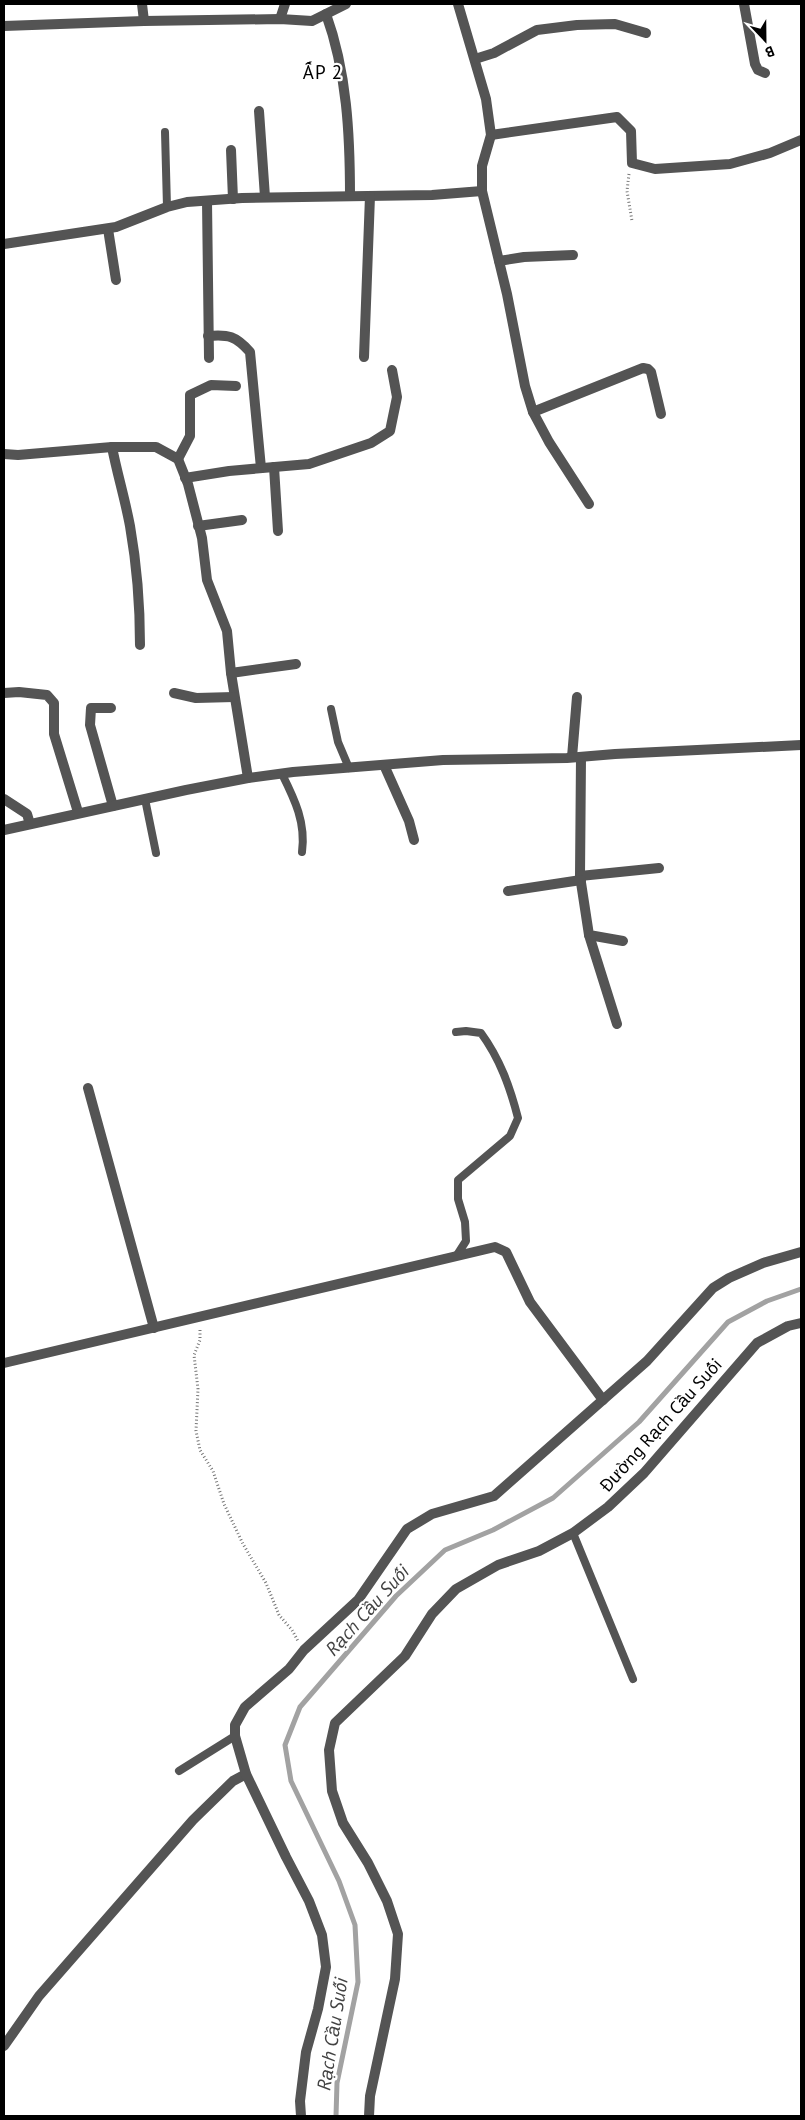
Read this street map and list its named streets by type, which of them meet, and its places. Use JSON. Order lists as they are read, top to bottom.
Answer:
{
  "streets": {
    "street": ["Đường Rạch Cầu Suối"]
  },
  "districts": ["ẤP 2"],
  "water": ["Rạch Cầu Suối"],
  "north": "bottom"
}
